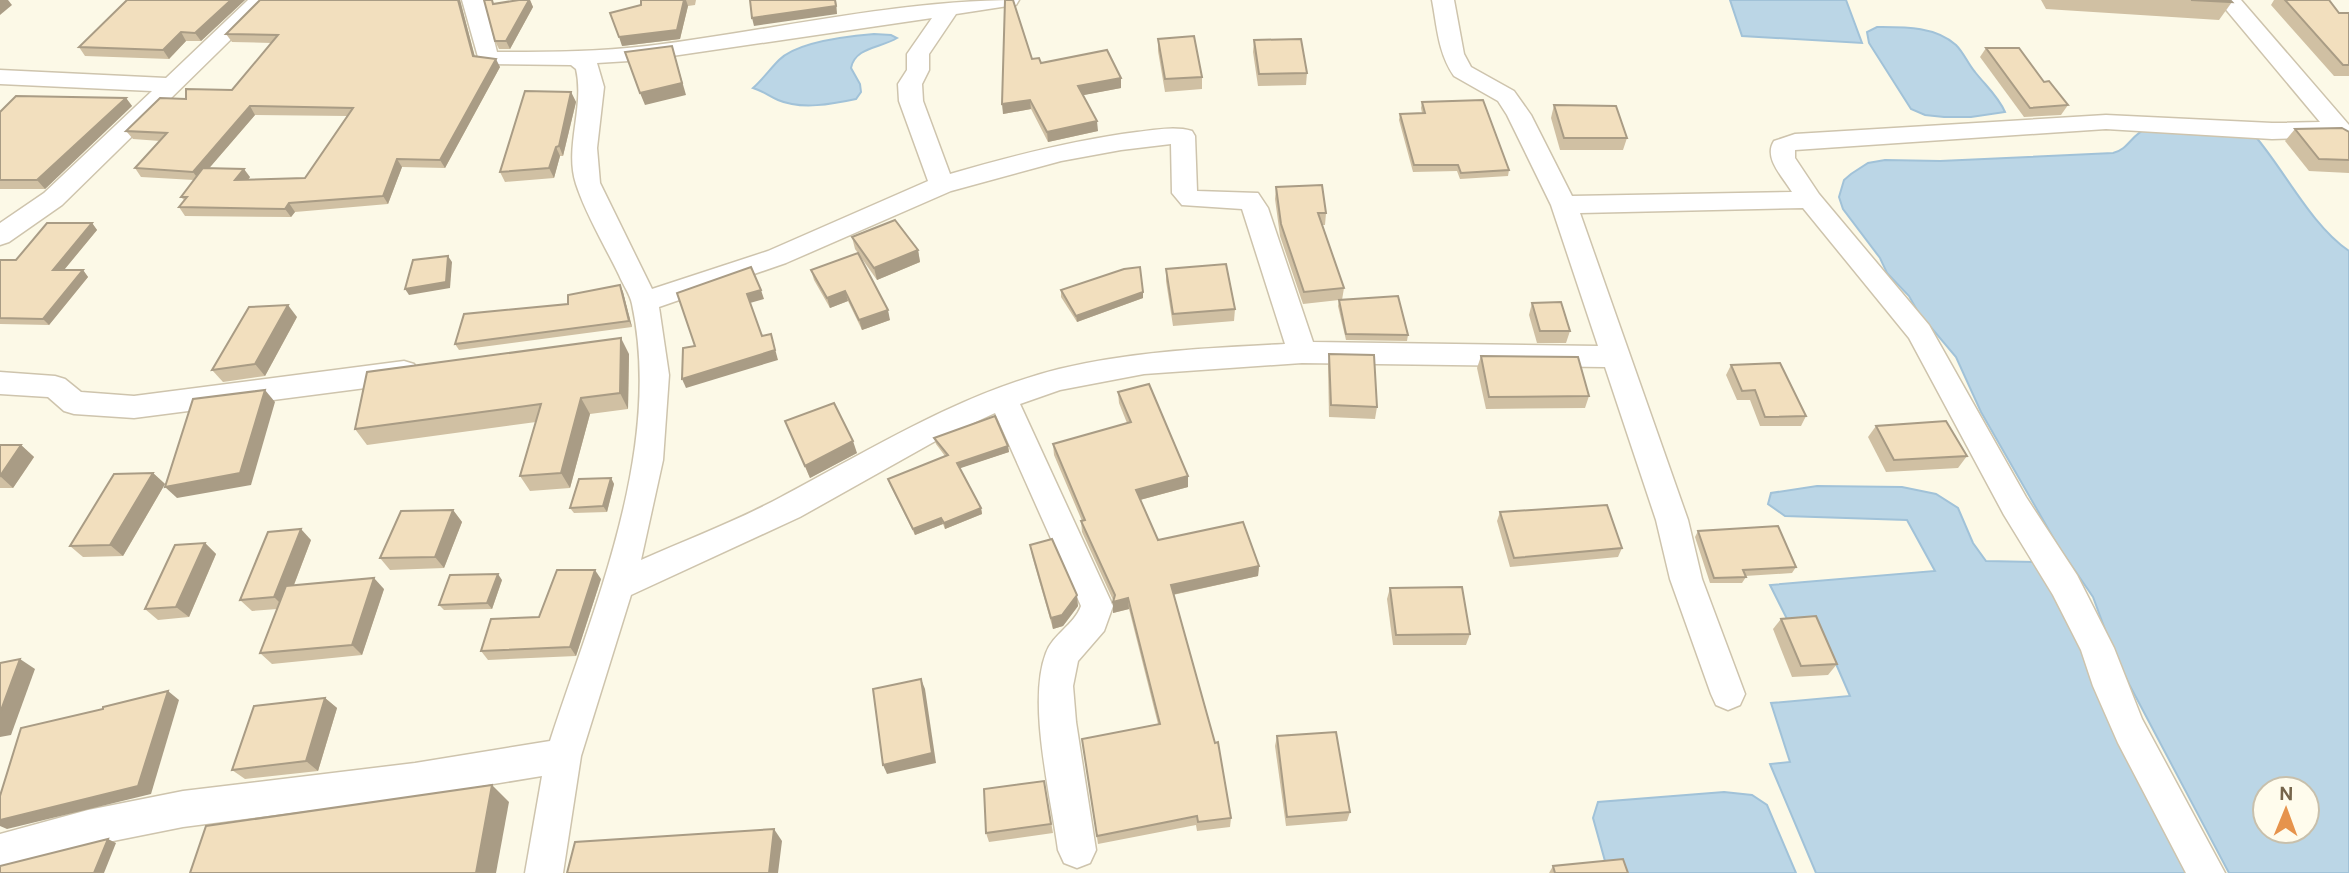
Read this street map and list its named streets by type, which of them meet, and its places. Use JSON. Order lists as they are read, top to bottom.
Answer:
{
  "north": "top"
}
